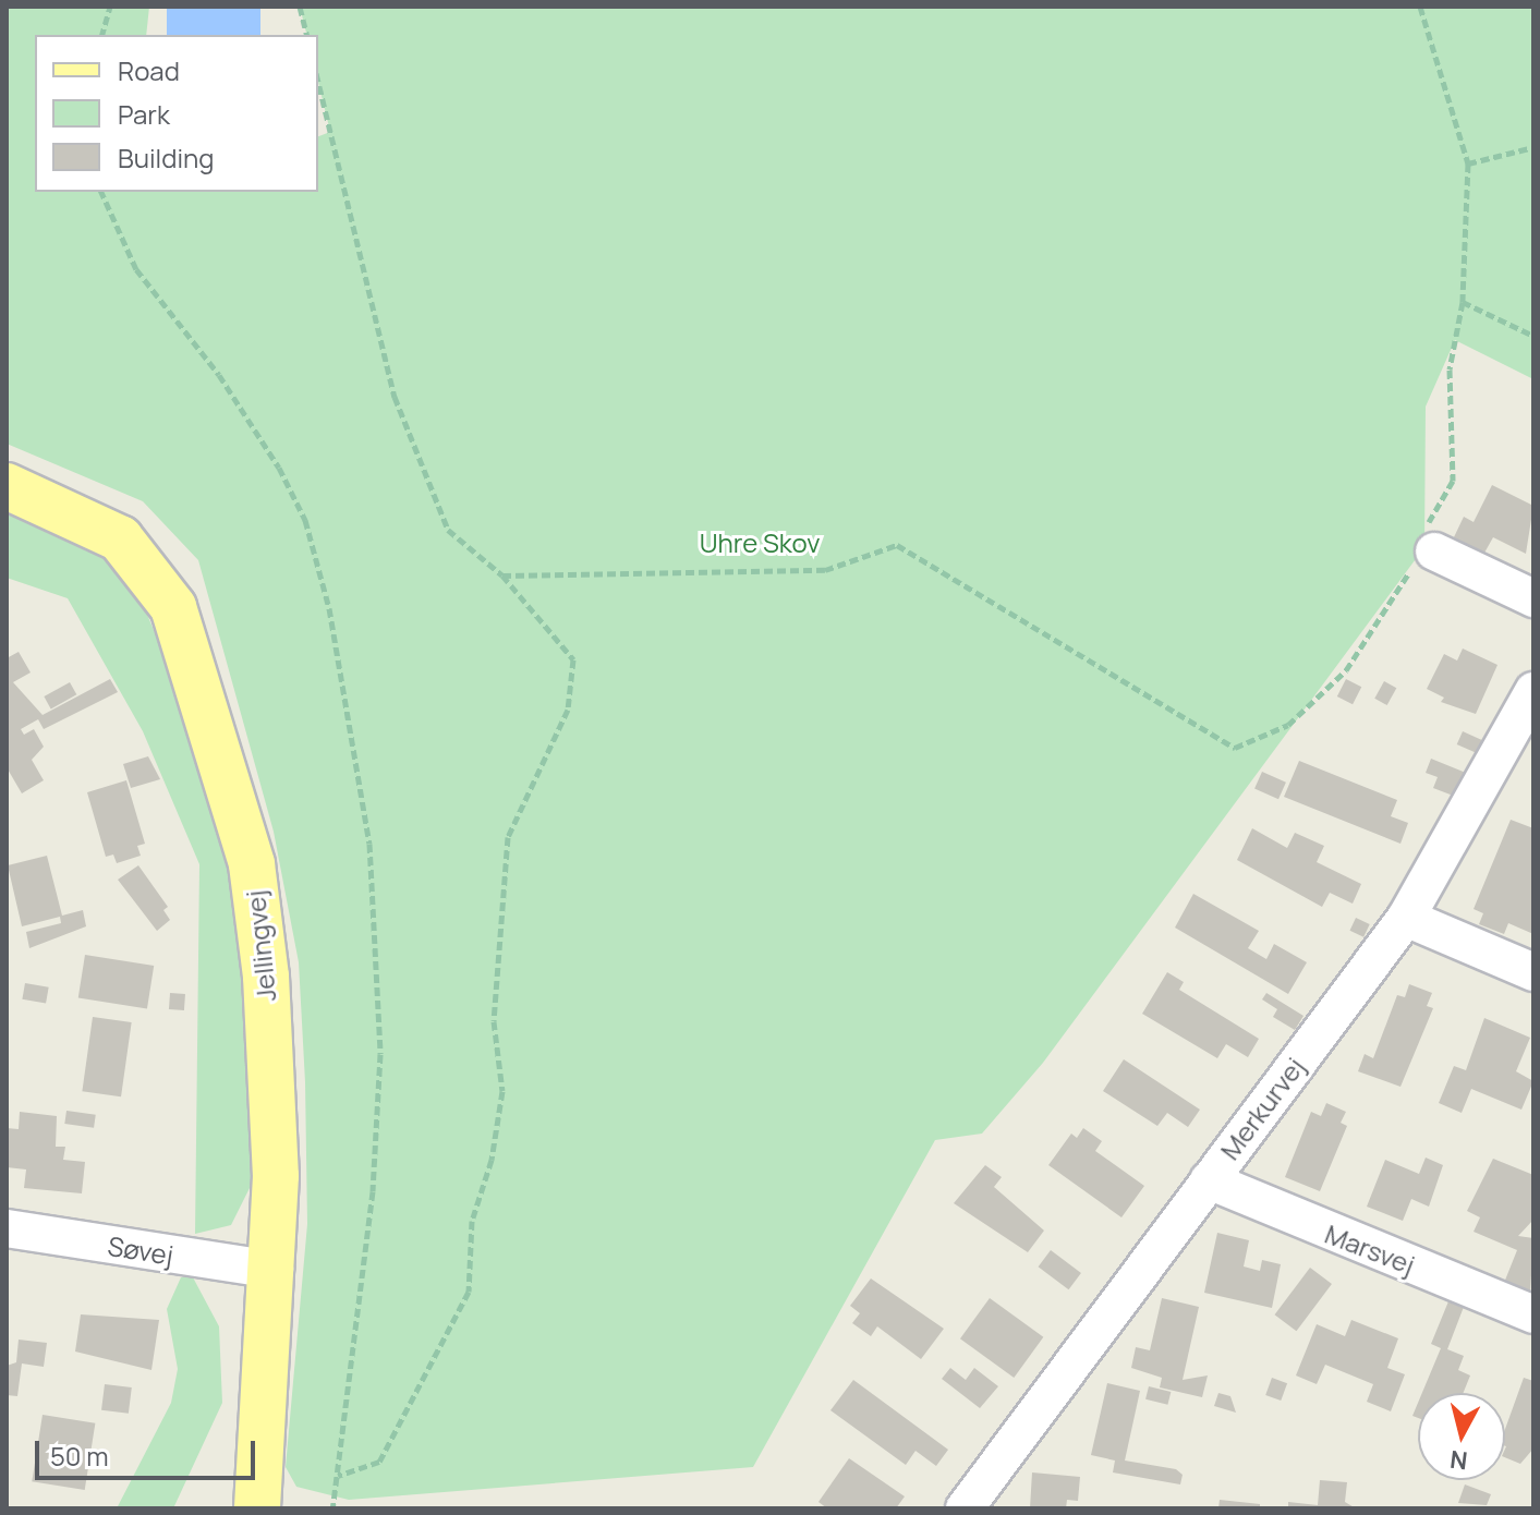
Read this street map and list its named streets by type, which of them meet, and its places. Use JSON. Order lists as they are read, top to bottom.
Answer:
{
  "streets": {
    "main road": ["Jellingvej"],
    "street": ["Merkurvej", "Marsvej", "Søvej"]
  },
  "crossings": [
    ["Jellingvej", "Søvej"],
    ["Merkurvej", "Marsvej"]
  ],
  "parks": ["Uhre Skov"],
  "legend": ["Road", "Park", "Building"],
  "scale_bar": "50 m",
  "north": "bottom"
}
